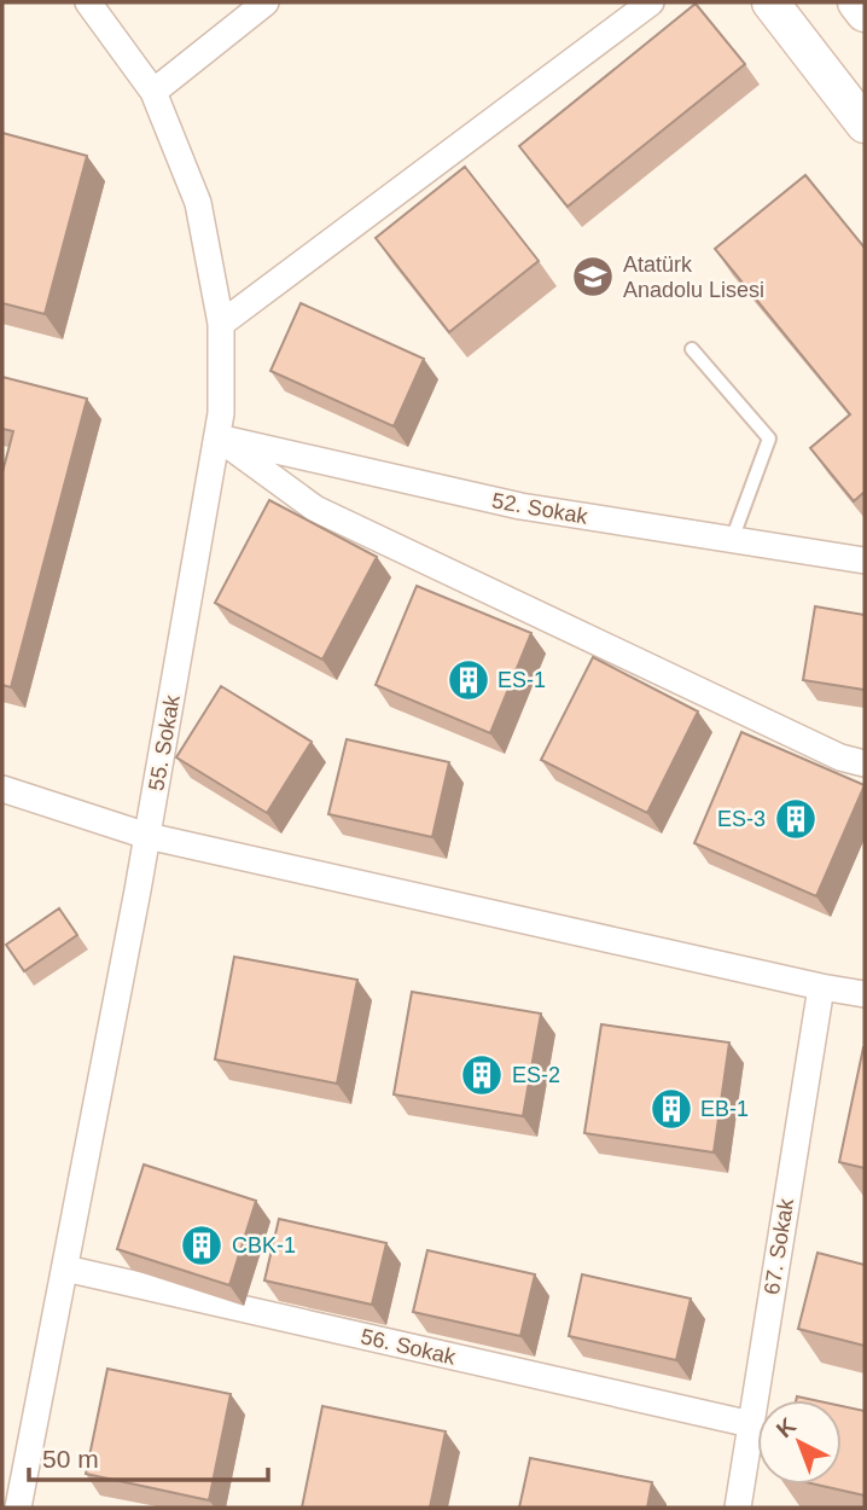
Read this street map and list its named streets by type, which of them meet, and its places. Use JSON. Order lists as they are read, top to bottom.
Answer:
{
  "streets": {
    "street": [
      "52. Sokak",
      "55. Sokak",
      "67. Sokak",
      "56. Sokak"
    ]
  },
  "crossings": [
    ["52. Sokak", "55. Sokak"],
    ["55. Sokak", "56. Sokak"],
    ["67. Sokak", "56. Sokak"]
  ],
  "places": {
    "school or university": ["Atatürk Anadolu Lisesi"],
    "building": [
      "ES-1",
      "ES-3",
      "ES-2",
      "EB-1",
      "CBK-1"
    ]
  },
  "scale_bar": "50 m",
  "north": "top left"
}
